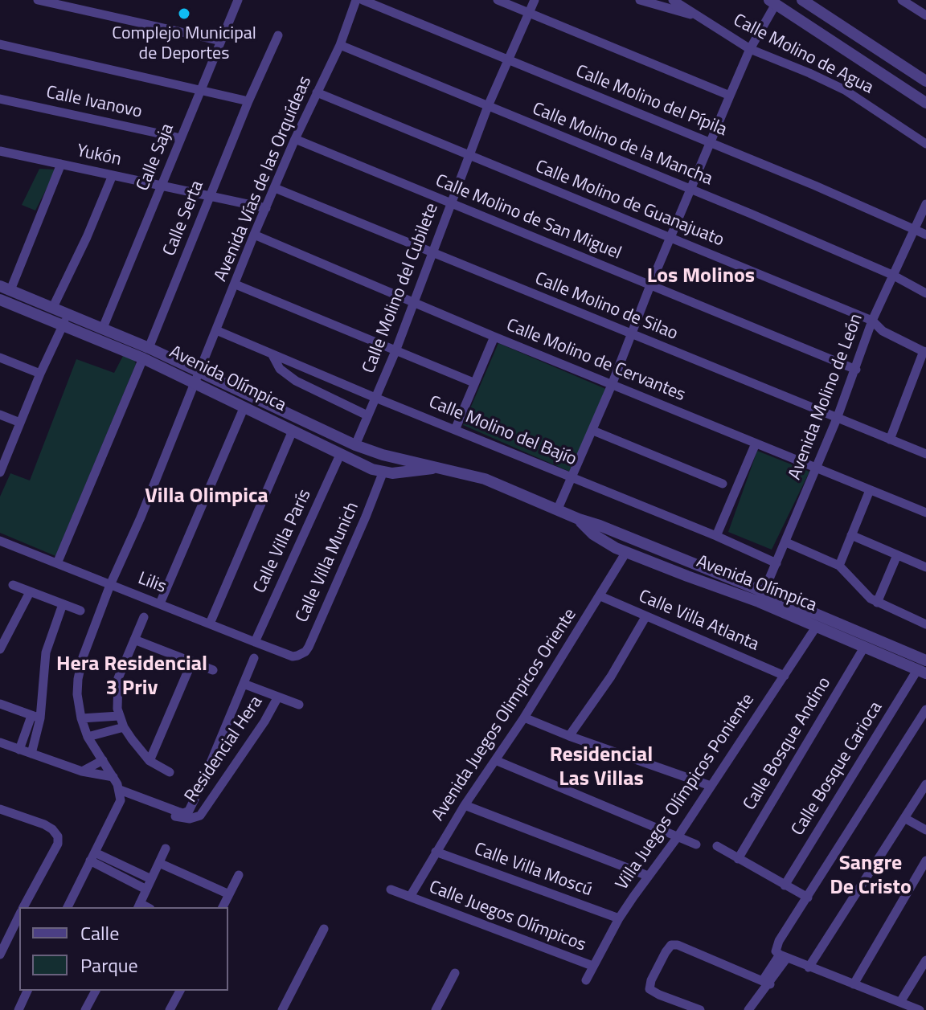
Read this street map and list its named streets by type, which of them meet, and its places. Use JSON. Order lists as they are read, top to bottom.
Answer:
{
  "streets": {
    "street": [
      "Calle Molino de Agua",
      "Calle Molino del Pípila",
      "Calle Ivanovo",
      "Calle Molino de la Mancha",
      "Yukón",
      "Calle Saja",
      "Avenida Vías de las Orquídeas",
      "Calle Molino de Guanajuato",
      "Calle Molino de San Miguel",
      "Calle Serta",
      "Calle Molino del Cubilete",
      "Calle Molino de Silao",
      "Calle Molino de Cervantes",
      "Avenida Olímpica",
      "Avenida Molino de León",
      "Calle Molino del Bajío",
      "Calle Villa París",
      "Calle Villa Munich",
      "Lilis",
      "Calle Villa Atlanta",
      "Avenida Juegos Olimpicos Oriente",
      "Calle Bosque Andino",
      "Residencial Hera",
      "Calle Bosque Carioca",
      "Villa Juegos Olímpicos Poniente",
      "Calle Villa Moscú",
      "Calle Juegos Olímpicos"
    ]
  },
  "crossings": [
    ["Calle Molino del Pípila", "Calle Molino del Cubilete"],
    ["Calle Molino del Pípila", "Avenida Molino de León"],
    ["Calle Ivanovo", "Calle Saja"],
    ["Calle Molino de la Mancha", "Avenida Vías de las Orquídeas"],
    ["Calle Molino de la Mancha", "Calle Molino del Cubilete"],
    ["Calle Molino de la Mancha", "Avenida Molino de León"],
    ["Yukón", "Calle Saja"],
    ["Yukón", "Avenida Vías de las Orquídeas"],
    ["Yukón", "Calle Serta"],
    ["Calle Saja", "Avenida Olímpica"],
    ["Avenida Vías de las Orquídeas", "Calle Molino de Guanajuato"],
    ["Avenida Vías de las Orquídeas", "Calle Molino de San Miguel"],
    ["Avenida Vías de las Orquídeas", "Calle Molino de Silao"],
    ["Avenida Vías de las Orquídeas", "Calle Molino de Cervantes"],
    ["Avenida Vías de las Orquídeas", "Avenida Olímpica"],
    ["Avenida Vías de las Orquídeas", "Calle Molino del Bajío"],
    ["Avenida Vías de las Orquídeas", "Lilis"],
    ["Avenida Vías de las Orquídeas", "Residencial Hera"],
    ["Calle Molino de Guanajuato", "Calle Molino del Cubilete"],
    ["Calle Molino de Guanajuato", "Avenida Molino de León"],
    ["Calle Molino de San Miguel", "Calle Molino del Cubilete"],
    ["Calle Molino de San Miguel", "Avenida Molino de León"],
    ["Calle Serta", "Avenida Olímpica"],
    ["Calle Serta", "Lilis"],
    ["Calle Molino del Cubilete", "Calle Molino de Silao"],
    ["Calle Molino del Cubilete", "Calle Molino de Cervantes"],
    ["Calle Molino del Cubilete", "Avenida Olímpica"],
    ["Calle Molino del Cubilete", "Calle Molino del Bajío"],
    ["Calle Molino de Silao", "Avenida Molino de León"],
    ["Calle Molino de Cervantes", "Avenida Molino de León"],
    ["Avenida Olímpica", "Avenida Molino de León"],
    ["Avenida Olímpica", "Calle Villa París"],
    ["Avenida Olímpica", "Calle Villa Munich"],
    ["Avenida Olímpica", "Avenida Juegos Olimpicos Oriente"],
    ["Avenida Olímpica", "Calle Bosque Andino"],
    ["Avenida Olímpica", "Calle Bosque Carioca"],
    ["Avenida Olímpica", "Villa Juegos Olímpicos Poniente"],
    ["Avenida Molino de León", "Calle Molino del Bajío"],
    ["Calle Villa París", "Lilis"],
    ["Calle Villa Munich", "Lilis"],
    ["Calle Villa Atlanta", "Avenida Juegos Olimpicos Oriente"],
    ["Calle Villa Atlanta", "Villa Juegos Olímpicos Poniente"],
    ["Avenida Juegos Olimpicos Oriente", "Calle Villa Moscú"],
    ["Avenida Juegos Olimpicos Oriente", "Calle Juegos Olímpicos"],
    ["Villa Juegos Olímpicos Poniente", "Calle Villa Moscú"],
    ["Villa Juegos Olímpicos Poniente", "Calle Juegos Olímpicos"]
  ],
  "districts": [
    "Los Molinos",
    "Villa Olimpica",
    "Hera Residencial 3 Priv",
    "Residencial Las Villas",
    "Sangre De Cristo"
  ],
  "places": ["Complejo Municipal de Deportes"],
  "legend": ["Calle", "Parque"]
}
